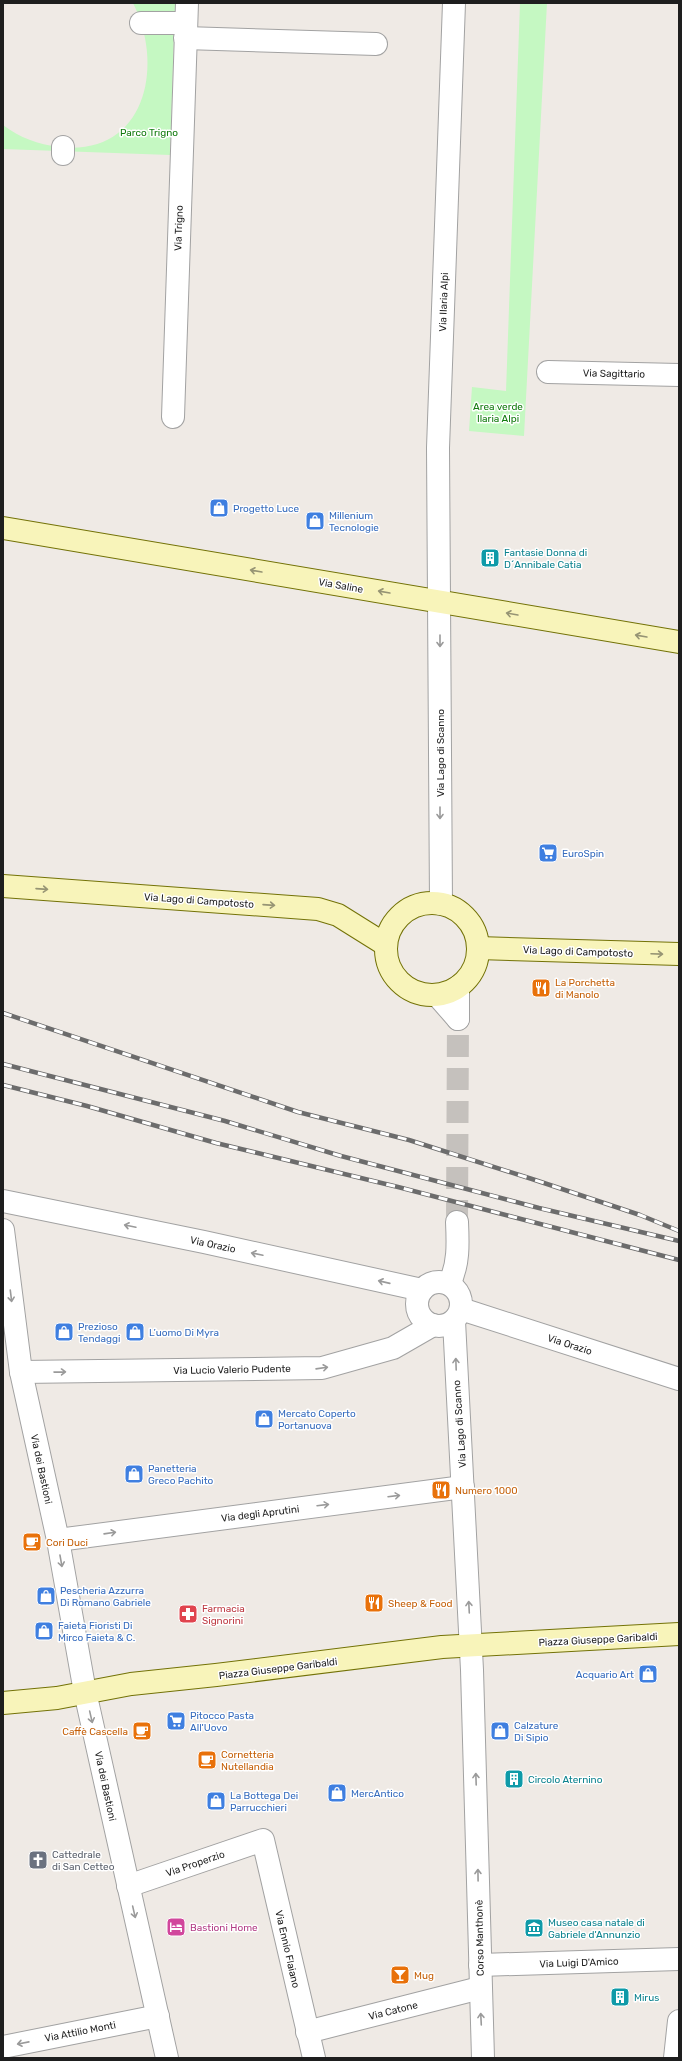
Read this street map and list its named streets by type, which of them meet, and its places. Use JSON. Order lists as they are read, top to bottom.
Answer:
{
  "streets": {
    "street": [
      "Via Trigno",
      "Via Ilaria Alpi",
      "Via Sagittario",
      "Via Saline",
      "Via Lago di Scanno",
      "Via Lago di Campotosto",
      "Via Orazio",
      "Via Lucio Valerio Pudente",
      "Via dei Bastioni",
      "Via degli Aprutini",
      "Piazza Giuseppe Garibaldi",
      "Via Properzio",
      "Corso Manthonè",
      "Via Ennio Flaiano",
      "Via Luigi D'Amico",
      "Via Catone",
      "Via Attilio Monti"
    ]
  },
  "crossings": [
    ["Via Ilaria Alpi", "Via Saline"],
    ["Via Ilaria Alpi", "Via Lago di Scanno"],
    ["Via Saline", "Via Lago di Scanno"],
    ["Via Lago di Scanno", "Via Lago di Campotosto"],
    ["Via Lago di Scanno", "Via Orazio"],
    ["Via Lago di Scanno", "Via Lucio Valerio Pudente"],
    ["Via Lago di Scanno", "Via degli Aprutini"],
    ["Via Lago di Scanno", "Piazza Giuseppe Garibaldi"],
    ["Via Lago di Scanno", "Corso Manthonè"],
    ["Via Orazio", "Via Lucio Valerio Pudente"],
    ["Via Lucio Valerio Pudente", "Via dei Bastioni"],
    ["Via dei Bastioni", "Via degli Aprutini"],
    ["Via dei Bastioni", "Piazza Giuseppe Garibaldi"],
    ["Via dei Bastioni", "Via Properzio"],
    ["Via dei Bastioni", "Via Attilio Monti"],
    ["Piazza Giuseppe Garibaldi", "Corso Manthonè"],
    ["Via Properzio", "Via Ennio Flaiano"],
    ["Corso Manthonè", "Via Luigi D'Amico"],
    ["Corso Manthonè", "Via Catone"],
    ["Via Ennio Flaiano", "Via Catone"]
  ],
  "one_way": [
    "Via Saline",
    "Via Lago di Campotosto",
    "Via Orazio",
    "Via Lucio Valerio Pudente",
    "Via dei Bastioni",
    "Via degli Aprutini",
    "Corso Manthonè",
    "Via Attilio Monti"
  ],
  "parks": ["Parco Trigno", "Area verde Ilaria Alpi"],
  "places": {
    "shop": [
      "Progetto Luce",
      "Millenium Tecnologie",
      "Prezioso Tendaggi",
      "L’uomo Di Myra",
      "Mercato Coperto Portanuova",
      "Panetteria Greco Pachito",
      "Pescheria Azzurra Di Romano Gabriele",
      "Faieta Fioristi Di Mirco Faieta & C.",
      "Acquario Art",
      "Calzature Di Sipio",
      "MercAntico",
      "La Bottega Dei Parrucchieri"
    ],
    "building": ["Fantasie Donna di D´Annibale Catia", "Circolo Aternino", "Mirus"],
    "supermarket": ["EuroSpin", "Pitocco Pasta All'Uovo"],
    "restaurant": ["La Porchetta di Manolo", "Numero 1000", "Sheep & Food"],
    "cafe": ["Cori Duci", "Caffè Cascella", "Cornetteria Nutellandia"],
    "pharmacy": ["Farmacia Signorini"],
    "church": ["Cattedrale di San Cetteo"],
    "hotel": ["Bastioni Home"],
    "museum": ["Museo casa natale di Gabriele d'Annunzio"],
    "bar": ["Mug"]
  }
}
